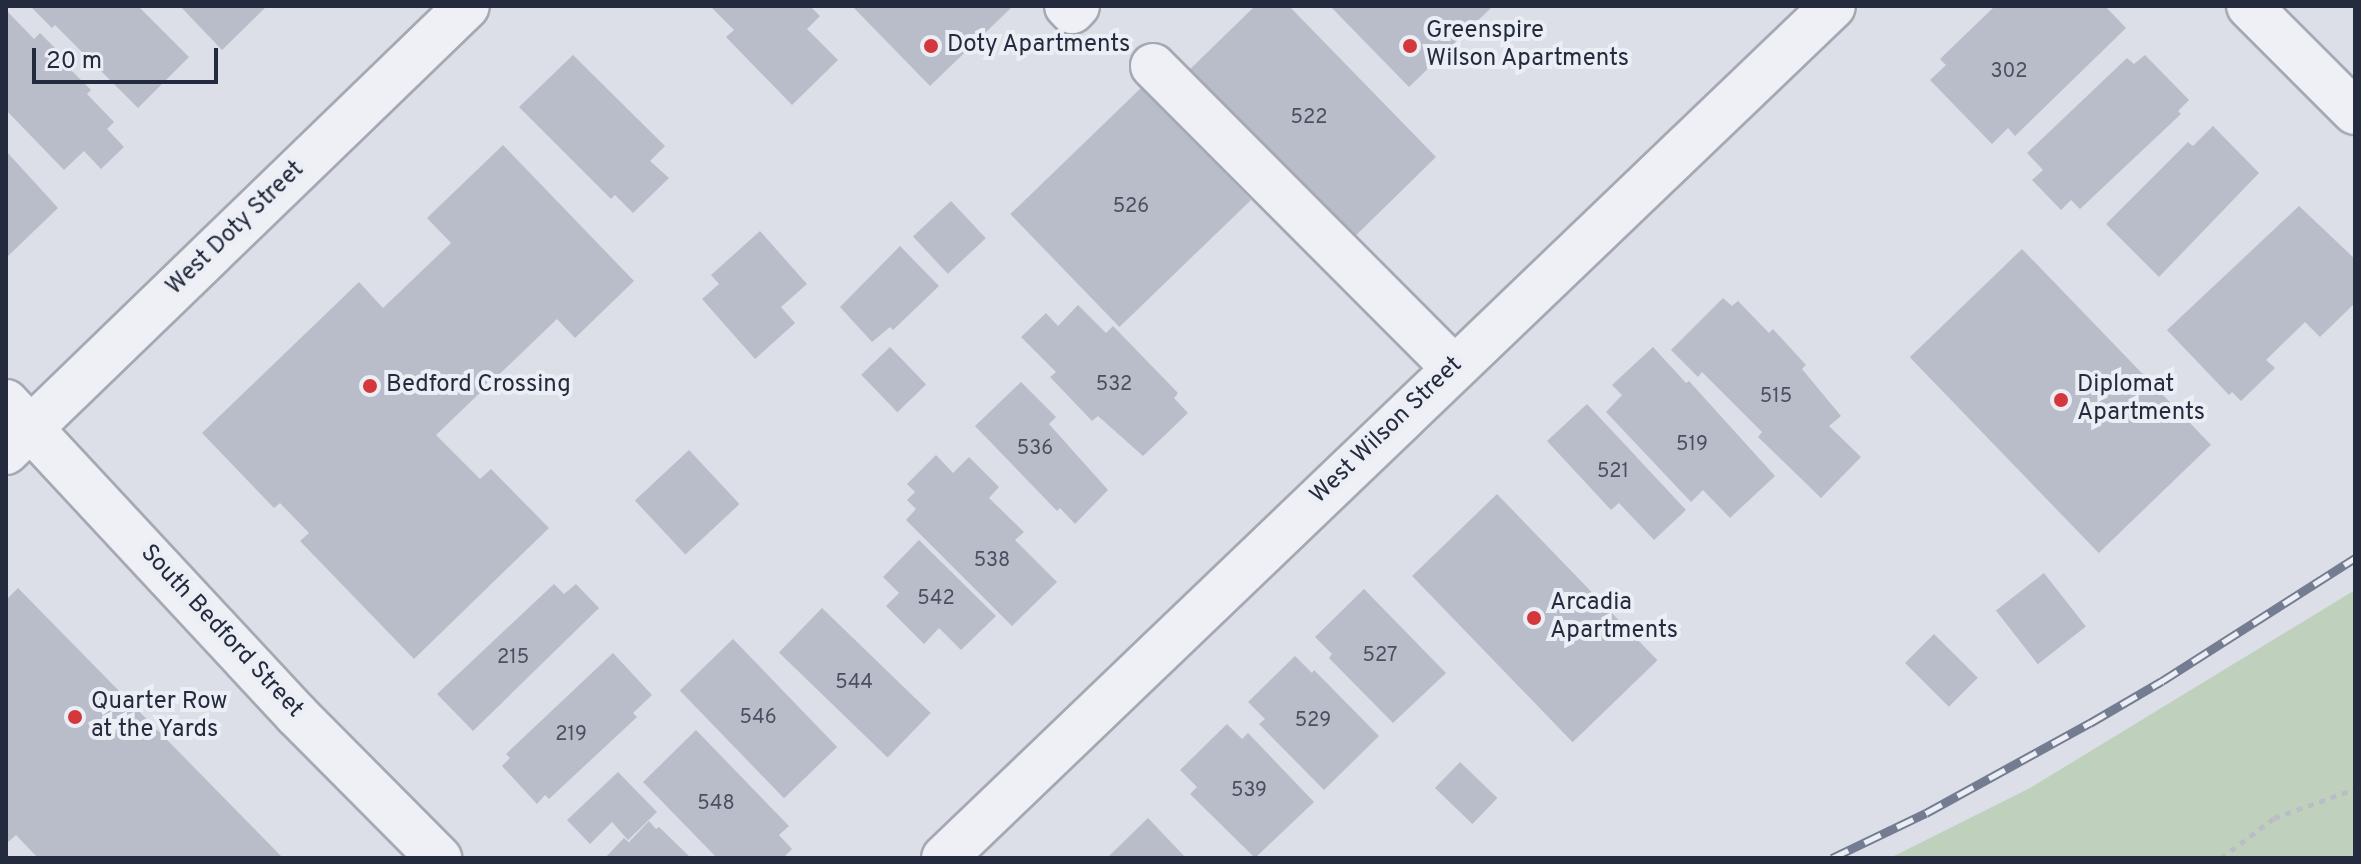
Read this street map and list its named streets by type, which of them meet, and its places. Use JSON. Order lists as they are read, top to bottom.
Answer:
{
  "streets": {
    "street": ["West Doty Street", "West Wilson Street", "South Bedford Street"]
  },
  "crossings": [
    ["West Doty Street", "South Bedford Street"]
  ],
  "places": [
    "Doty Apartments",
    "Greenspire Wilson Apartments",
    "Bedford Crossing",
    "Diplomat Apartments",
    "Arcadia Apartments",
    "Quarter Row at the Yards"
  ],
  "house_numbers": [
    "302",
    "522",
    "526",
    "532",
    "515",
    "519",
    "536",
    "521",
    "538",
    "542",
    "527",
    "215",
    "544",
    "546",
    "529",
    "219",
    "539",
    "548"
  ],
  "scale_bar": "20 m"
}
